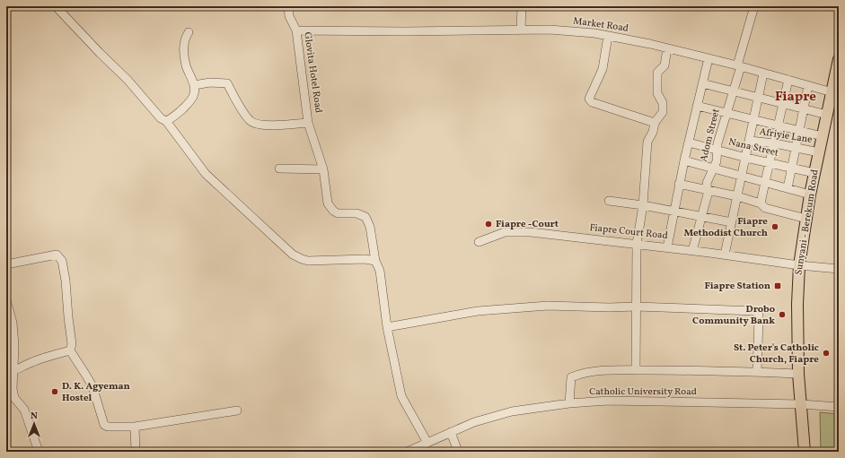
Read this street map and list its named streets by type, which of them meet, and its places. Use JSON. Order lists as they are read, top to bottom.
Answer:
{
  "streets": {
    "main road": ["Sunyani - Berekum Road"],
    "street": [
      "Market Road",
      "Glovita Hotel Road",
      "Adom Street",
      "Afriyie Lane",
      "Nana Street",
      "Fiapre Court Road",
      "Catholic University Road"
    ]
  },
  "crossings": [
    ["Market Road", "Glovita Hotel Road"],
    ["Market Road", "Adom Street"],
    ["Market Road", "Sunyani - Berekum Road"],
    ["Adom Street", "Nana Street"],
    ["Adom Street", "Fiapre Court Road"],
    ["Afriyie Lane", "Sunyani - Berekum Road"],
    ["Nana Street", "Sunyani - Berekum Road"],
    ["Sunyani - Berekum Road", "Fiapre Court Road"],
    ["Sunyani - Berekum Road", "Catholic University Road"]
  ],
  "districts": ["Fiapre"],
  "places": {
    "other": [
      "Fiapre -Court",
      "Fiapre Methodist Church",
      "Drobo Community Bank",
      "St. Peter's Catholic Church, Fiapre",
      "D. K. Agyeman Hostel"
    ],
    "transit": ["Fiapre Station"]
  },
  "north": "top"
}
